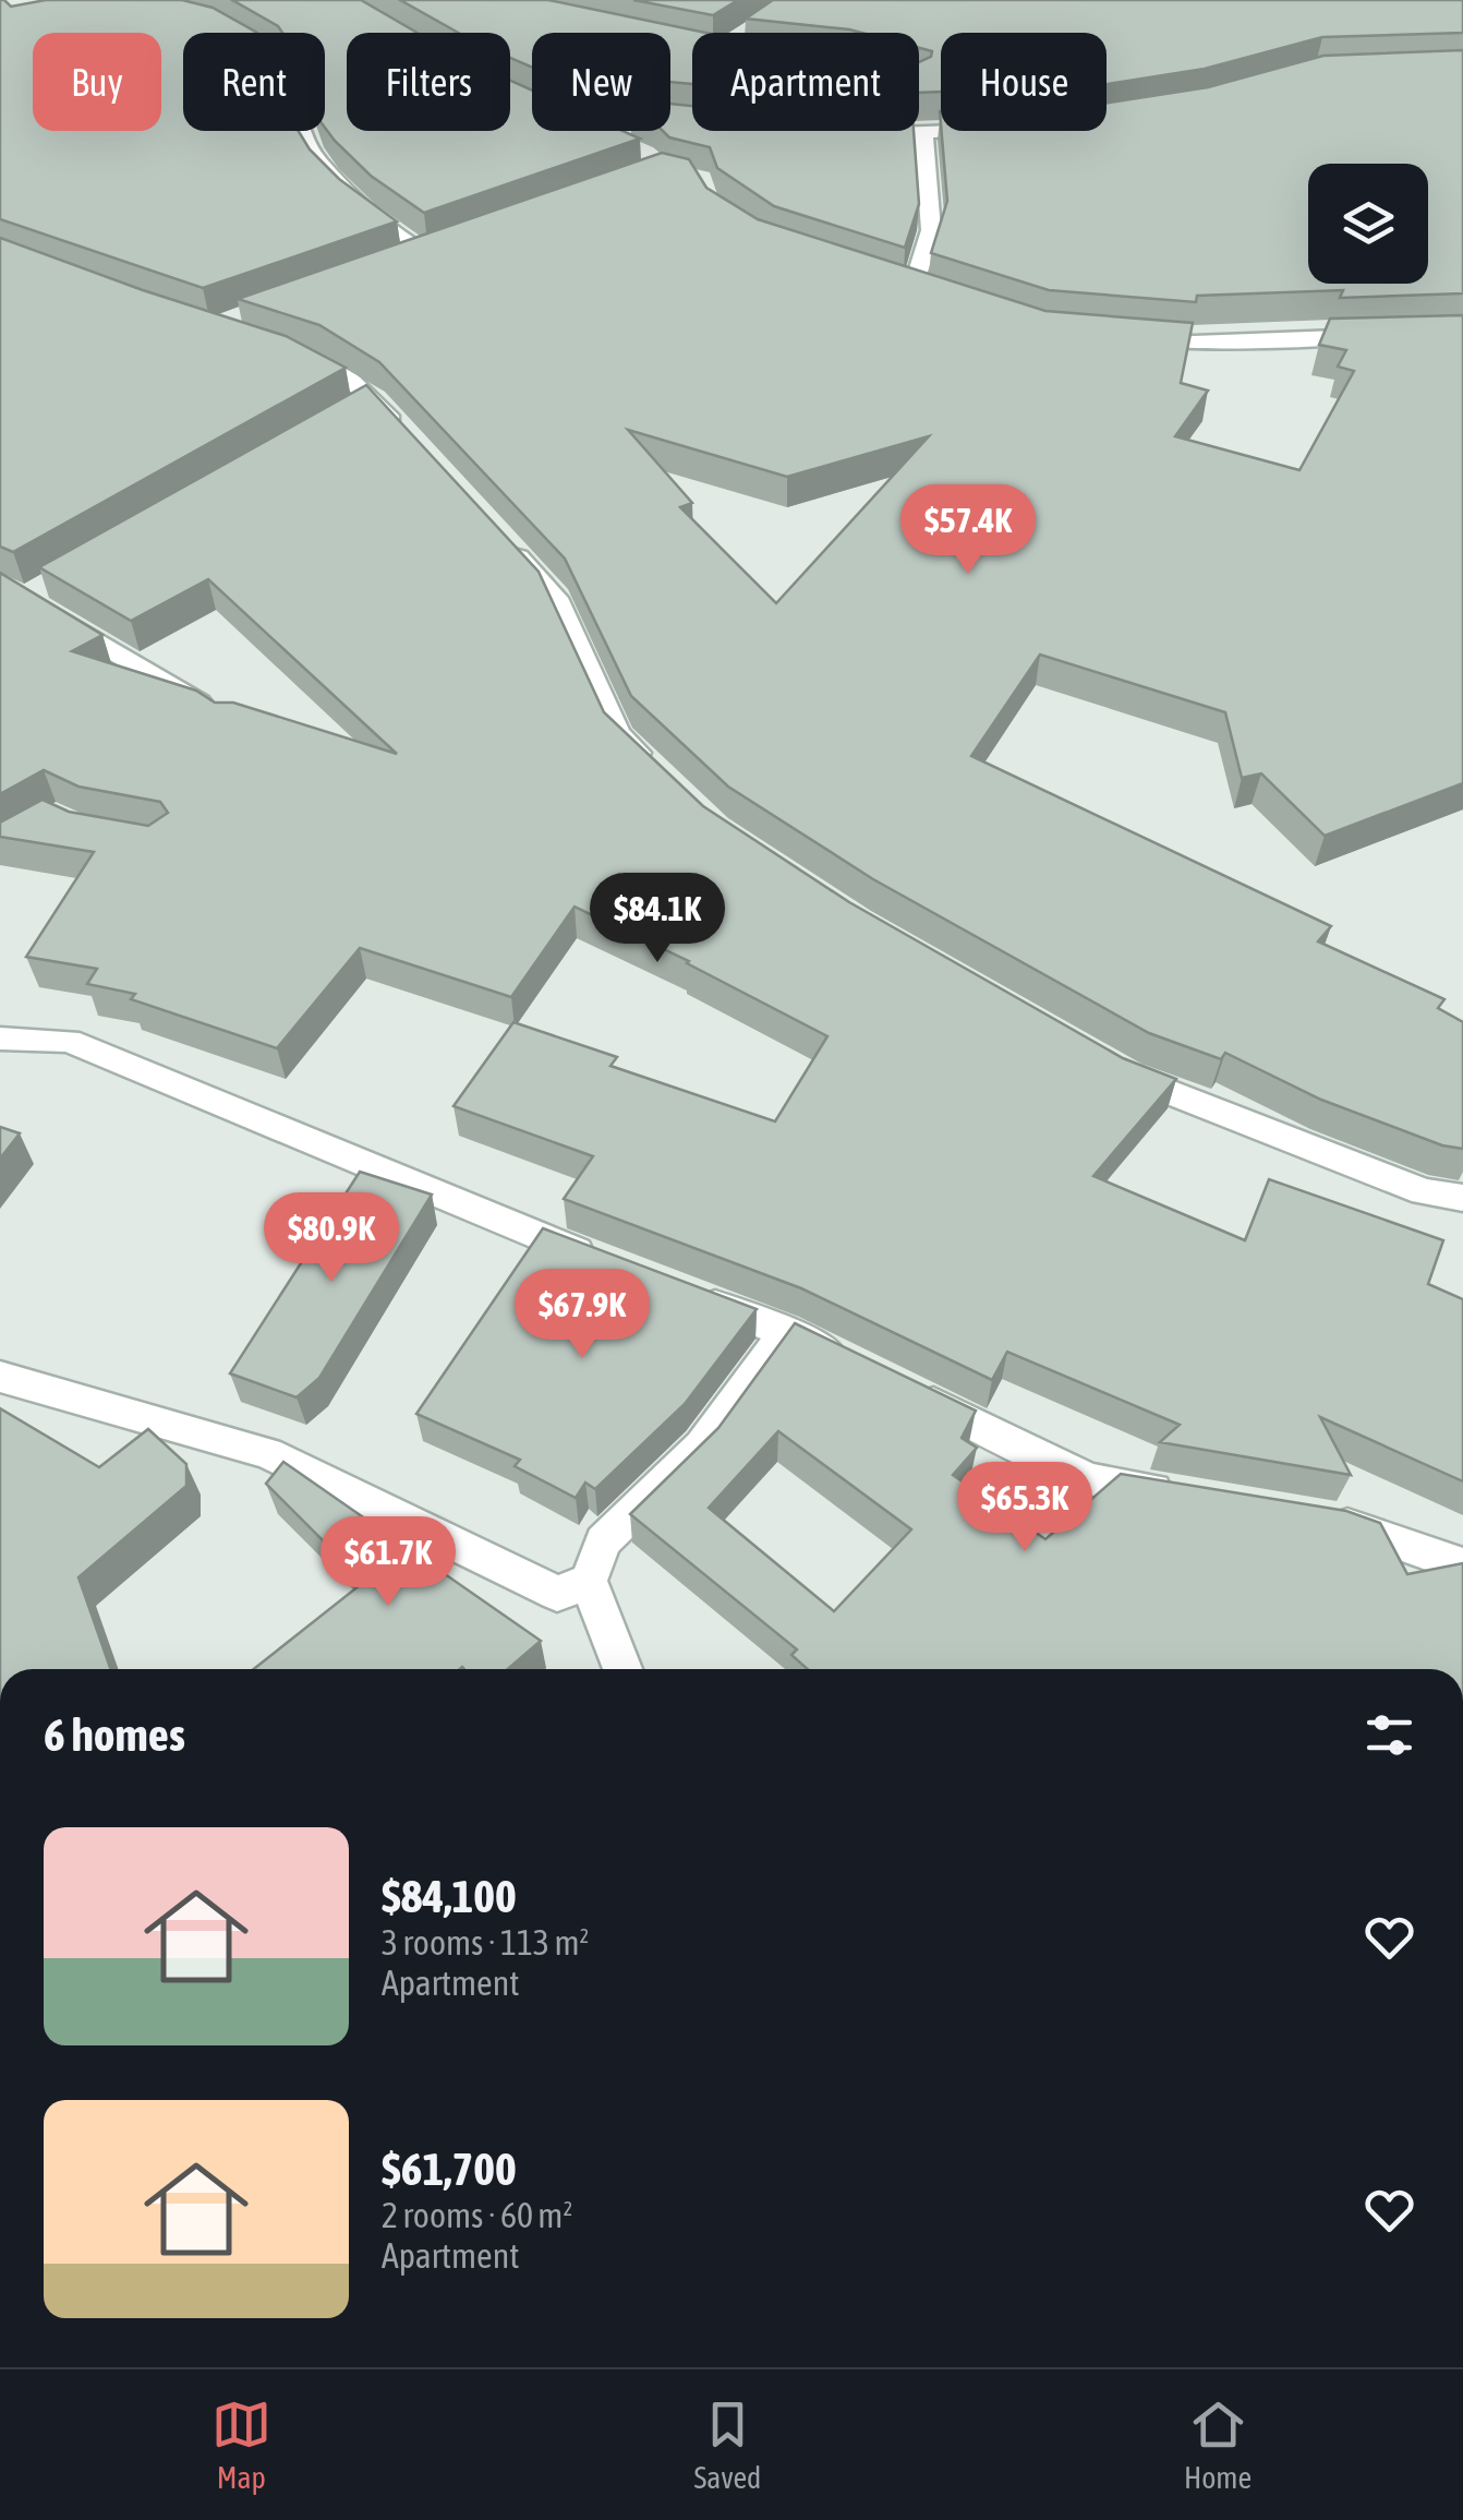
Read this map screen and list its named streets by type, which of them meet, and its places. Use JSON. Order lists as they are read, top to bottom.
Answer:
{
  "page": {
    "chip": [
      "Buy",
      "Rent",
      "Filters",
      "New",
      "Apartment",
      "House"
    ],
    "price": [
      "$57.4K",
      "$84.1K",
      "$80.9K",
      "$67.9K",
      "$65.3K",
      "$61.7K"
    ],
    "heading": "6 homes",
    "list": [
      {
        "name": "$84,100",
        "note": "3 rooms · 113 m² · Apartment"
      },
      {
        "name": "$61,700",
        "note": "2 rooms · 60 m² · Apartment"
      }
    ],
    "tabs": ["Map", "Saved", "Home"]
  }
}
